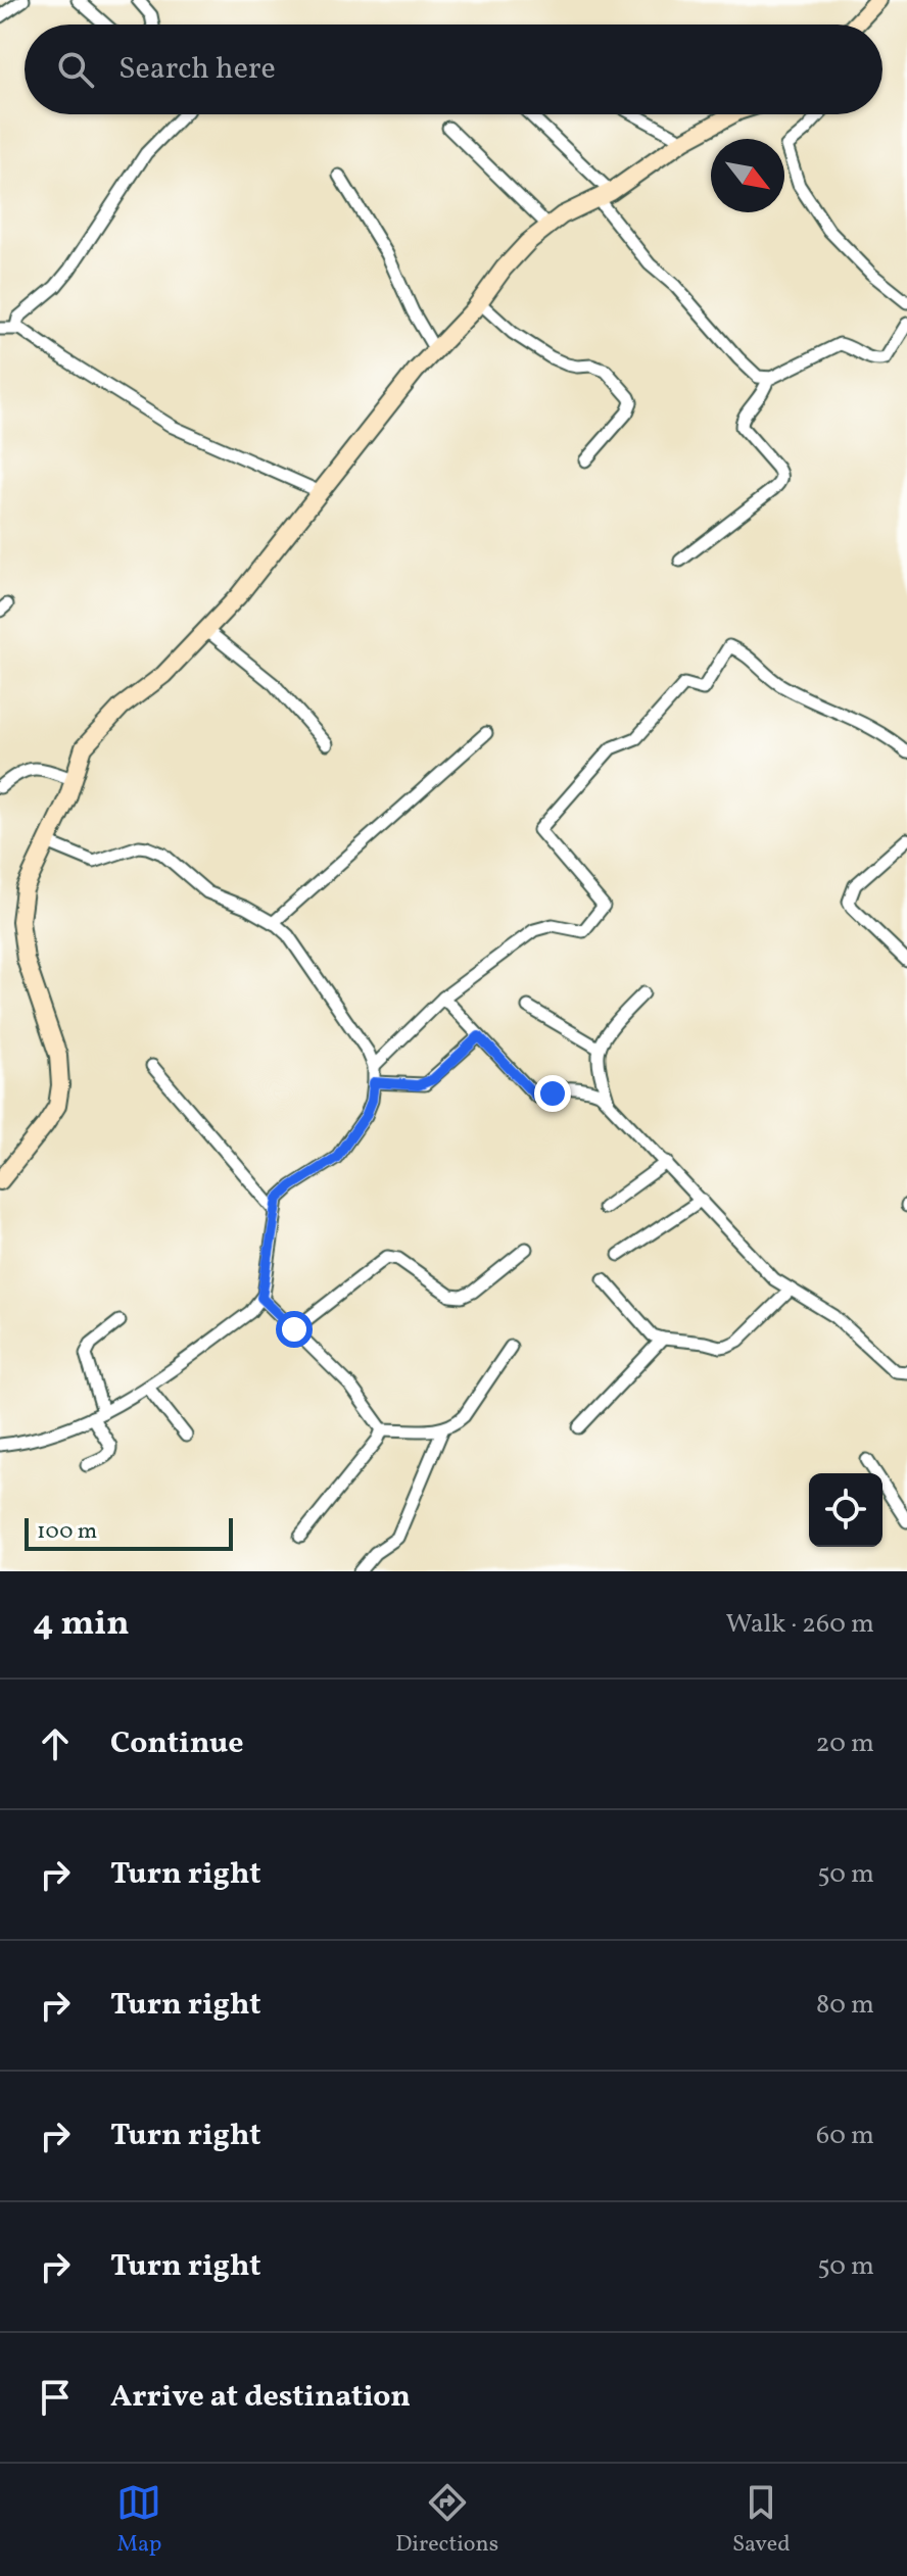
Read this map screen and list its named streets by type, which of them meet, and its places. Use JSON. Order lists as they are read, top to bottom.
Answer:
{
  "scale_bar": "100 m",
  "north": "bottom right",
  "page": {
    "search": "Search here",
    "scale": "100 m",
    "heading": ["4 min", "Walk · 260 m"],
    "list": [
      ["Continue", "20 m"],
      ["Turn right", "50 m"],
      ["Turn right", "80 m"],
      ["Turn right", "60 m"],
      ["Turn right", "50 m"],
      "Arrive at destination"
    ],
    "nav": ["Map", "Directions", "Saved"]
  }
}
